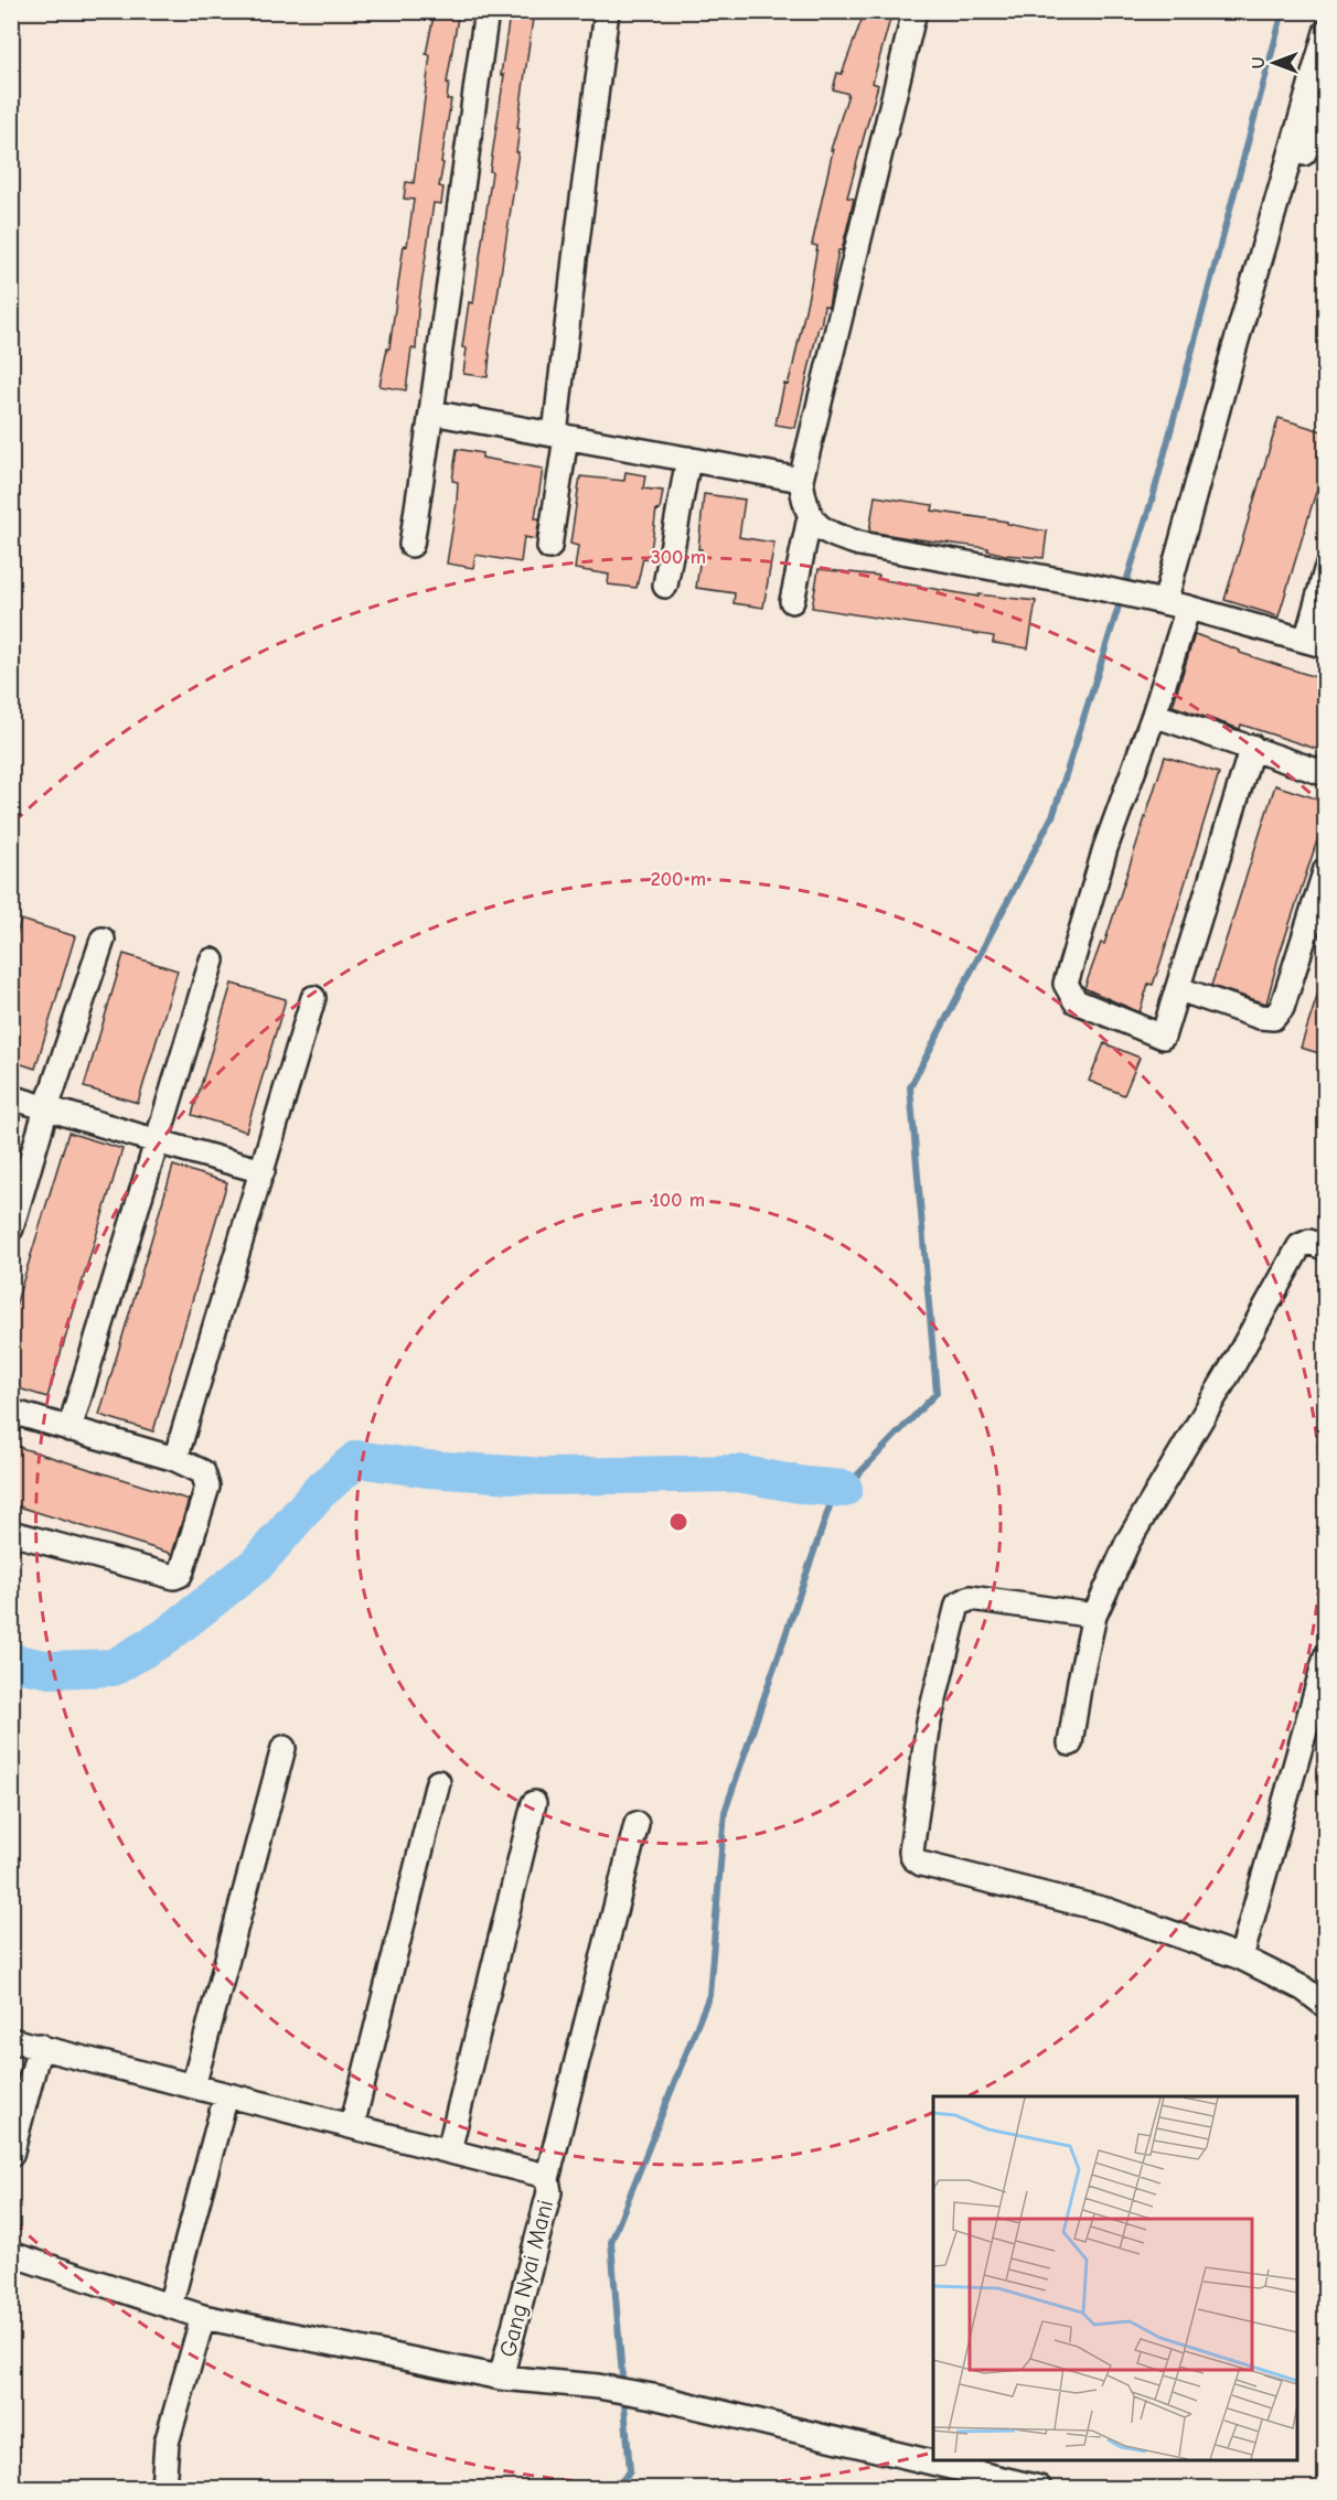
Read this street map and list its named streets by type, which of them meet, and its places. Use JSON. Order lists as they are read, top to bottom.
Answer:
{
  "streets": {
    "street": ["Gang Nyai Mani"]
  },
  "north": "left",
  "rings": ["300 m", "200 m", "100 m"]
}
